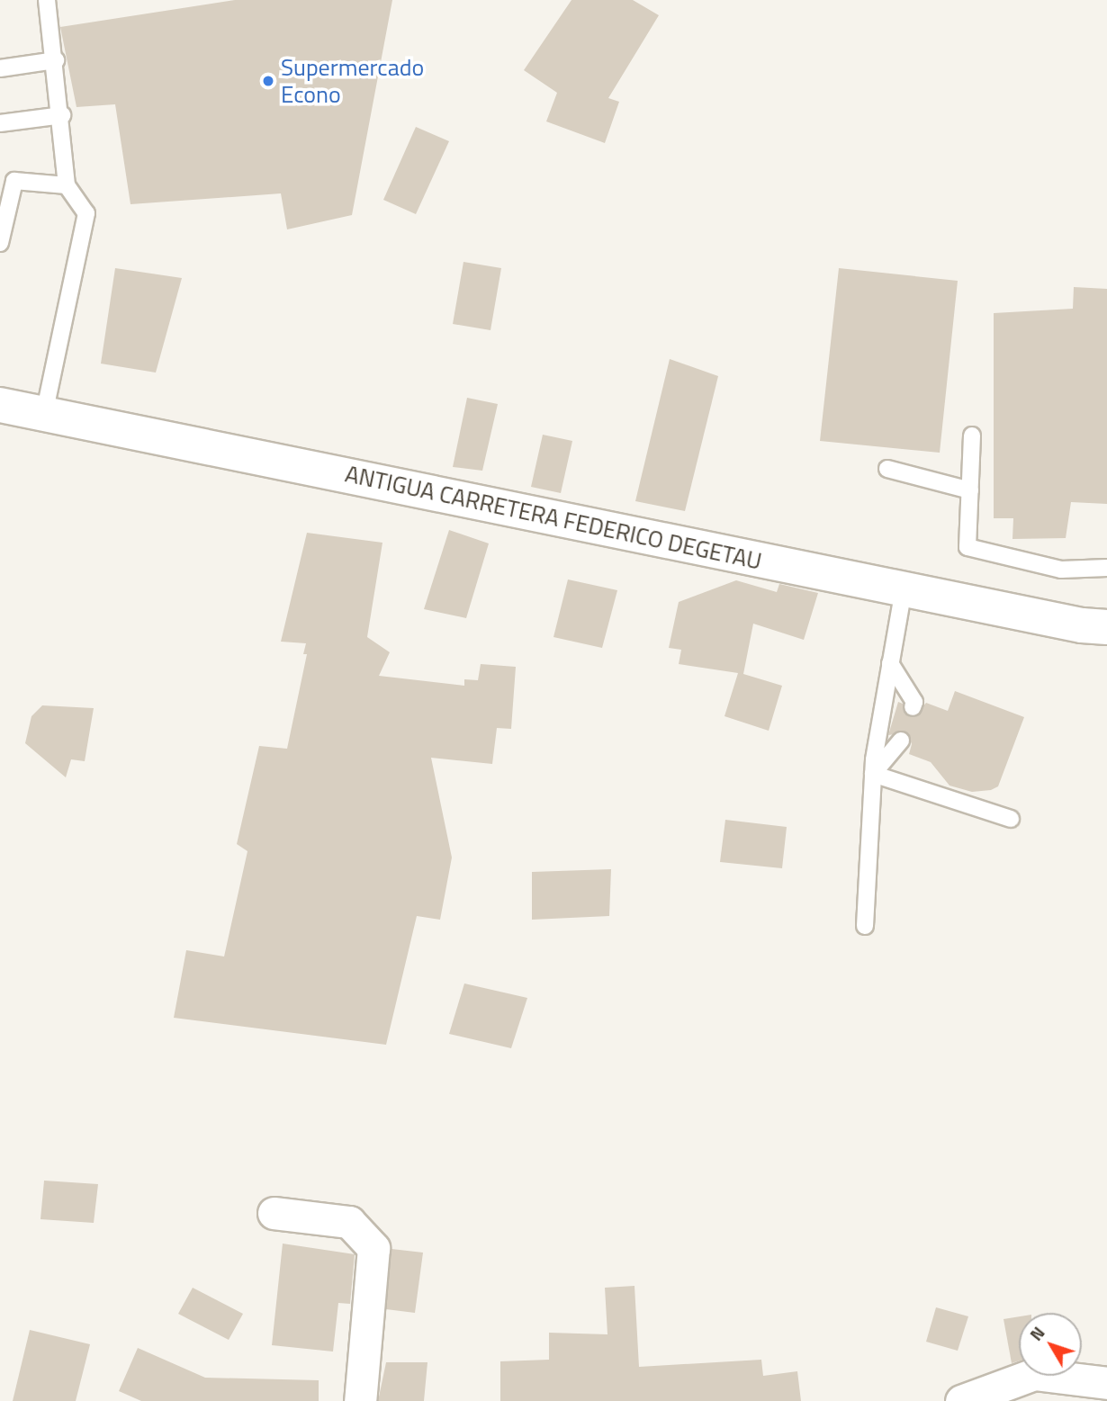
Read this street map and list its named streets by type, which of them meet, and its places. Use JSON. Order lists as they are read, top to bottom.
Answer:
{
  "streets": {
    "street": ["ANTIGUA CARRETERA FEDERICO DEGETAU"]
  },
  "places": ["Supermercado Econo"],
  "north": "top left"
}
